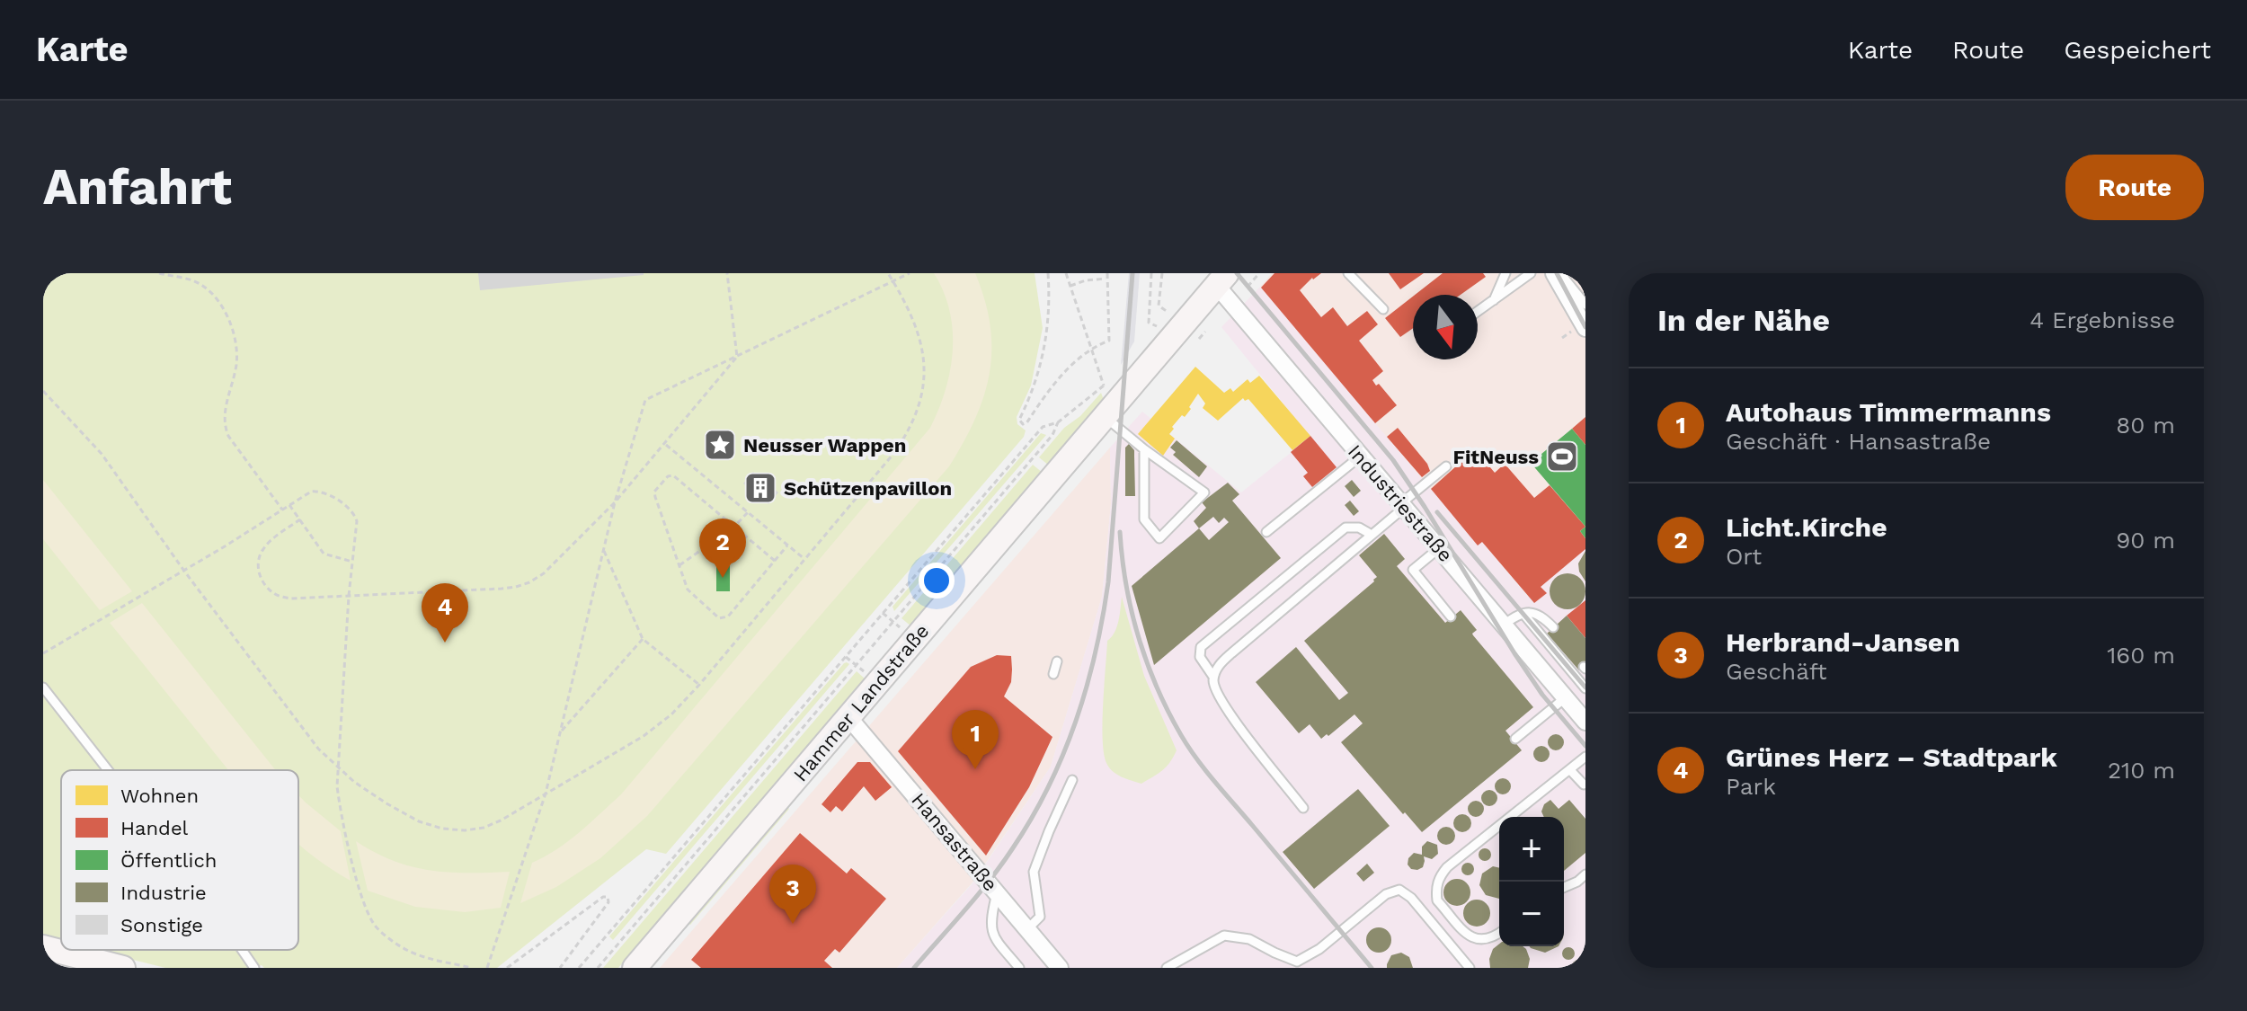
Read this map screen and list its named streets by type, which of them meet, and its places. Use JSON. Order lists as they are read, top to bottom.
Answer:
{
  "streets": {
    "main road": ["Hammer Landstraße"],
    "street": ["Industriestraße", "Hansastraße"]
  },
  "crossings": [
    ["Industriestraße", "Hammer Landstraße"],
    ["Hammer Landstraße", "Hansastraße"]
  ],
  "places": {
    "place": ["Neusser Wappen"],
    "sports": ["FitNeuss"],
    "building": ["Schützenpavillon"]
  },
  "legend": [
    "Wohnen",
    "Handel",
    "Öffentlich",
    "Industrie",
    "Sonstige"
  ],
  "north": "bottom",
  "page": {
    "header": "Karte",
    "nav": ["Karte", "Route", "Gespeichert"],
    "buttons": "Route",
    "title": "Anfahrt",
    "heading": ["In der Nähe", "4 Ergebnisse"],
    "list": [
      {
        "mark": "1",
        "name": "Autohaus Timmermanns",
        "note": "Geschäft · Hansastraße",
        "value": "80 m"
      },
      {
        "mark": "2",
        "name": "Licht.Kirche",
        "note": "Ort",
        "value": "90 m"
      },
      {
        "mark": "3",
        "name": "Herbrand-Jansen",
        "note": "Geschäft",
        "value": "160 m"
      },
      {
        "mark": "4",
        "name": "Grünes Herz – Stadtpark",
        "note": "Park",
        "value": "210 m"
      }
    ],
    "pins": [
      "2",
      "4",
      "1",
      "3"
    ],
    "map_buttons": ["+", "−"]
  }
}
